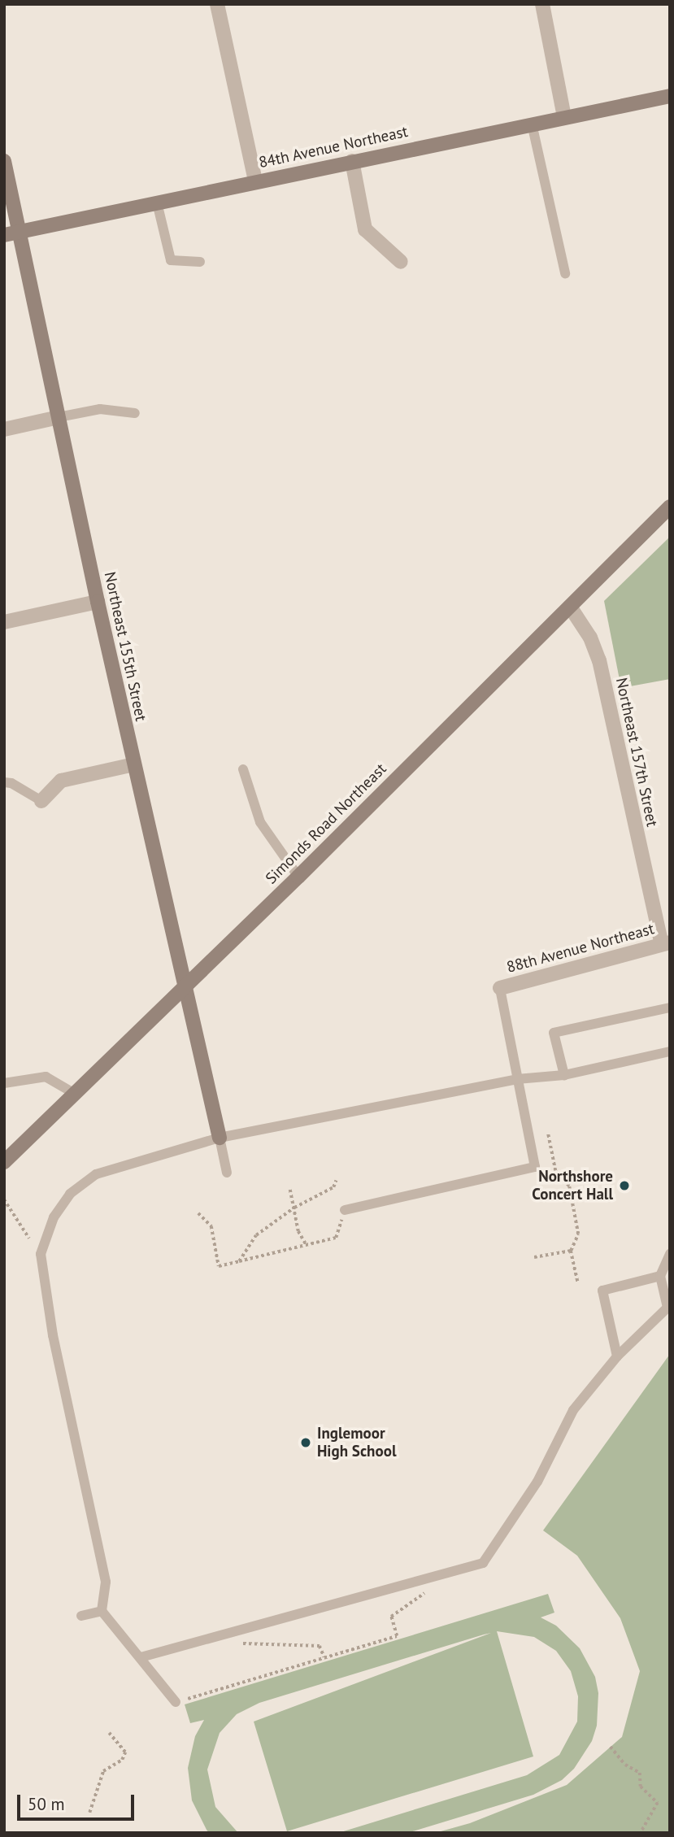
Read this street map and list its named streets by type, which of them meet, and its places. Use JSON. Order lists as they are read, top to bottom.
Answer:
{
  "streets": {
    "street": [
      "84th Avenue Northeast",
      "Northeast 155th Street",
      "Northeast 157th Street",
      "Simonds Road Northeast",
      "88th Avenue Northeast"
    ]
  },
  "crossings": [
    ["84th Avenue Northeast", "Northeast 155th Street"],
    ["Northeast 155th Street", "Simonds Road Northeast"],
    ["Northeast 157th Street", "Simonds Road Northeast"],
    ["Northeast 157th Street", "88th Avenue Northeast"]
  ],
  "places": ["Northshore Concert Hall", "Inglemoor High School"],
  "scale_bar": "50 m"
}
